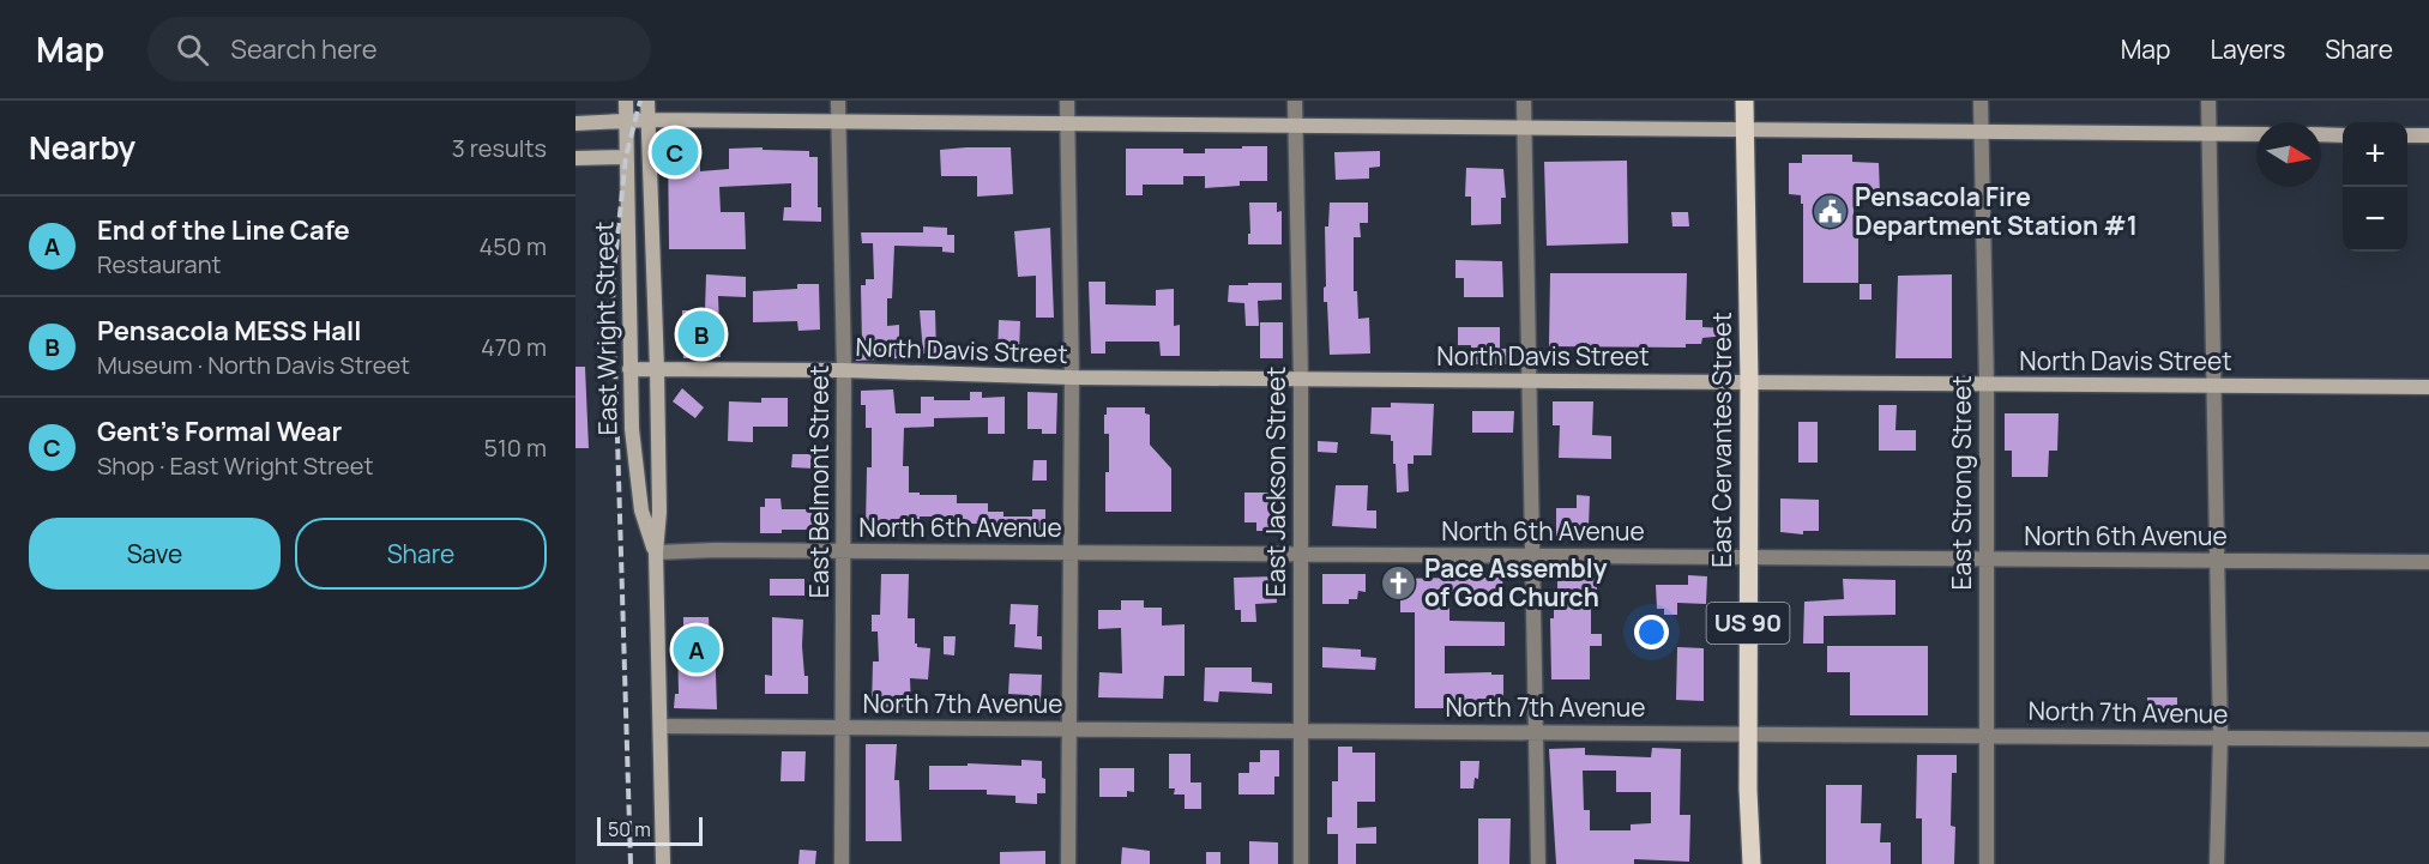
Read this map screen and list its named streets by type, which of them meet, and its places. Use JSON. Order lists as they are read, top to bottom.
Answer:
{
  "streets": {
    "main road": [
      "East Wright Street",
      "North Davis Street",
      "East Cervantes Street",
      "US 90"
    ],
    "street": [
      "East Belmont Street",
      "East Jackson Street",
      "East Strong Street",
      "North 6th Avenue",
      "North 7th Avenue"
    ]
  },
  "crossings": [
    ["East Wright Street", "North Davis Street"],
    ["East Wright Street", "North 6th Avenue"],
    ["East Wright Street", "North 7th Avenue"],
    ["North Davis Street", "East Cervantes Street"],
    ["North Davis Street", "East Belmont Street"],
    ["North Davis Street", "East Jackson Street"],
    ["North Davis Street", "East Strong Street"],
    ["East Cervantes Street", "North 6th Avenue"],
    ["East Cervantes Street", "North 7th Avenue"],
    ["East Belmont Street", "North 6th Avenue"],
    ["East Belmont Street", "North 7th Avenue"],
    ["East Jackson Street", "North 6th Avenue"],
    ["East Jackson Street", "North 7th Avenue"],
    ["East Strong Street", "North 6th Avenue"],
    ["East Strong Street", "North 7th Avenue"]
  ],
  "places": {
    "public building": ["Pensacola Fire Department Station #1"],
    "church": ["Pace Assembly of God Church"]
  },
  "scale_bar": "50 m",
  "north": "right",
  "page": {
    "header": "Map",
    "search": "Search here",
    "nav": ["Map", "Layers", "Share"],
    "heading": ["Nearby", "3 results"],
    "map_buttons": ["+", "−"],
    "pins": ["C", "B", "A"],
    "list": [
      {
        "mark": "A",
        "name": "End of the Line Cafe",
        "note": "Restaurant",
        "value": "450 m"
      },
      {
        "mark": "B",
        "name": "Pensacola MESS Hall",
        "note": "Museum · North Davis Street",
        "value": "470 m"
      },
      {
        "mark": "C",
        "name": "Gent's Formal Wear",
        "note": "Shop · East Wright Street",
        "value": "510 m"
      }
    ],
    "buttons": ["Save", "Share"],
    "scale": "50 m"
  }
}
